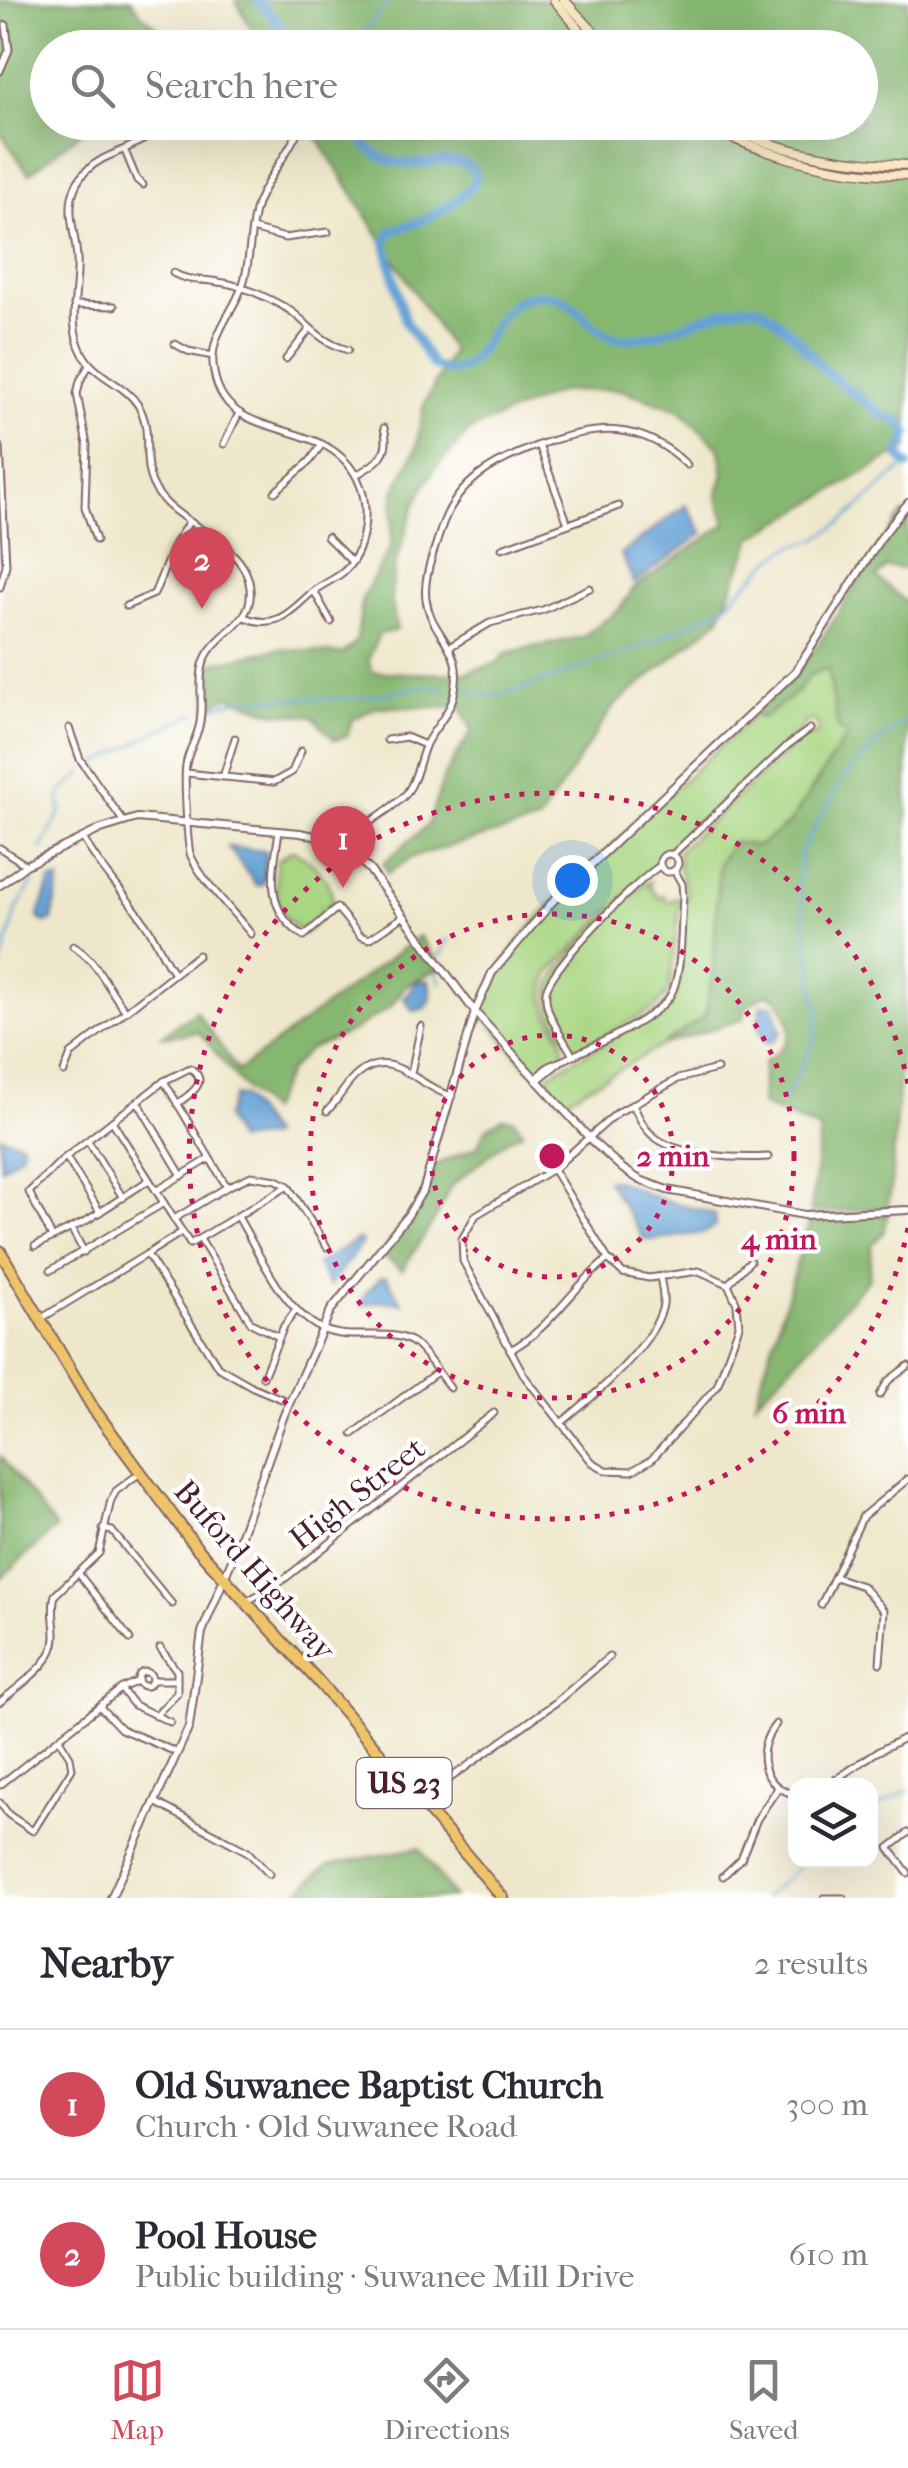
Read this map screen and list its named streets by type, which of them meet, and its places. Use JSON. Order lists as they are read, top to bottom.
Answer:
{
  "streets": {
    "main road": ["Buford Highway", "US 23"],
    "street": ["High Street"]
  },
  "crossings": [
    ["High Street", "Buford Highway"]
  ],
  "page": {
    "search": "Search here",
    "pins": ["2", "1"],
    "heading": ["Nearby", "2 results"],
    "list": [
      {
        "mark": "1",
        "name": "Old Suwanee Baptist Church",
        "note": "Church · Old Suwanee Road",
        "value": "300 m"
      },
      {
        "mark": "2",
        "name": "Pool House",
        "note": "Public building · Suwanee Mill Drive",
        "value": "610 m"
      }
    ],
    "nav": ["Map", "Directions", "Saved"]
  },
  "rings": ["2 min", "4 min", "6 min"]
}
